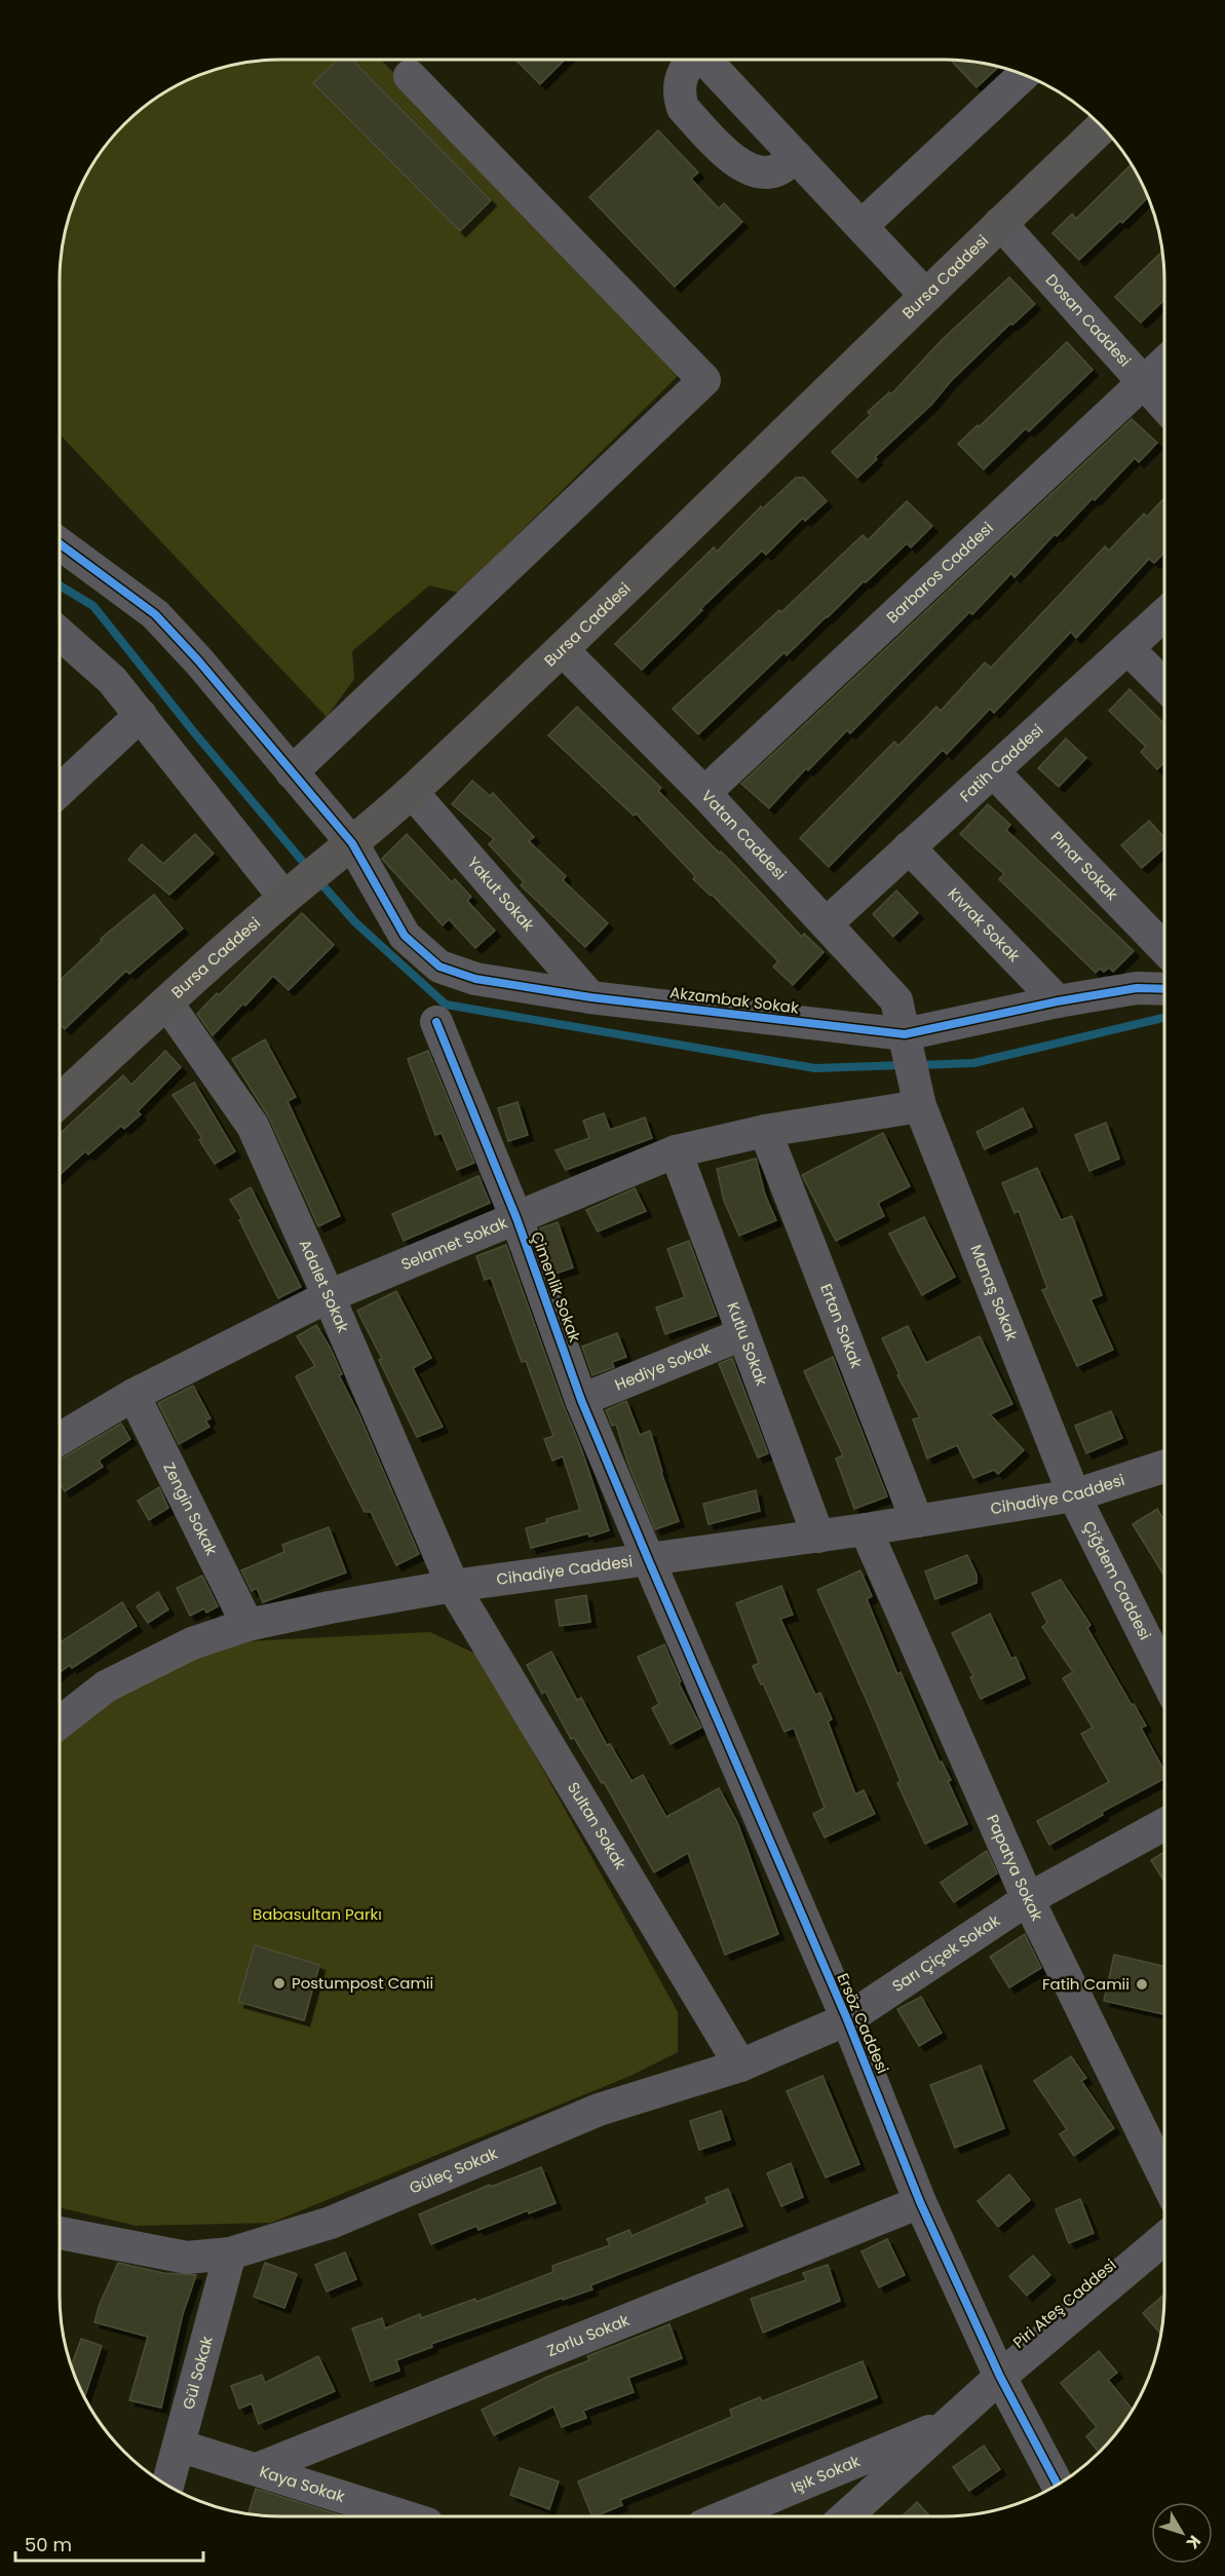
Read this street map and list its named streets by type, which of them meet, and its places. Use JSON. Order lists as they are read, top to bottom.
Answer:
{
  "streets": {
    "main road": ["Bursa Caddesi"],
    "street": [
      "Dosan Caddesi",
      "Barbaros Caddesi",
      "Fatih Caddesi",
      "Vatan Caddesi",
      "Pınar Sokak",
      "Yakut Sokak",
      "Kıvrak Sokak",
      "Akzambak Sokak",
      "Selamet Sokak",
      "Adalet Sokak",
      "Çimenlik Sokak",
      "Manaş Sokak",
      "Ertan Sokak",
      "Kutlu Sokak",
      "Hediye Sokak",
      "Cihadiye Caddesi",
      "Zengin Sokak",
      "Çiğdem Caddesi",
      "Sultan Sokak",
      "Papatya Sokak",
      "Sarı Çiçek Sokak",
      "Ersöz Caddesi",
      "Güleç Sokak",
      "Piri Ateş Caddesi",
      "Zorlu Sokak",
      "Gül Sokak",
      "Işık Sokak",
      "Kaya Sokak"
    ]
  },
  "crossings": [
    ["Bursa Caddesi", "Dosan Caddesi"],
    ["Bursa Caddesi", "Vatan Caddesi"],
    ["Bursa Caddesi", "Yakut Sokak"],
    ["Bursa Caddesi", "Akzambak Sokak"],
    ["Bursa Caddesi", "Adalet Sokak"],
    ["Dosan Caddesi", "Barbaros Caddesi"],
    ["Barbaros Caddesi", "Vatan Caddesi"],
    ["Fatih Caddesi", "Vatan Caddesi"],
    ["Fatih Caddesi", "Pınar Sokak"],
    ["Fatih Caddesi", "Kıvrak Sokak"],
    ["Vatan Caddesi", "Akzambak Sokak"],
    ["Vatan Caddesi", "Manaş Sokak"],
    ["Yakut Sokak", "Akzambak Sokak"],
    ["Kıvrak Sokak", "Akzambak Sokak"],
    ["Akzambak Sokak", "Manaş Sokak"],
    ["Selamet Sokak", "Adalet Sokak"],
    ["Selamet Sokak", "Çimenlik Sokak"],
    ["Selamet Sokak", "Manaş Sokak"],
    ["Selamet Sokak", "Ertan Sokak"],
    ["Selamet Sokak", "Kutlu Sokak"],
    ["Selamet Sokak", "Zengin Sokak"],
    ["Adalet Sokak", "Cihadiye Caddesi"],
    ["Adalet Sokak", "Sultan Sokak"],
    ["Çimenlik Sokak", "Hediye Sokak"],
    ["Çimenlik Sokak", "Cihadiye Caddesi"],
    ["Çimenlik Sokak", "Ersöz Caddesi"],
    ["Manaş Sokak", "Cihadiye Caddesi"],
    ["Manaş Sokak", "Çiğdem Caddesi"],
    ["Ertan Sokak", "Cihadiye Caddesi"],
    ["Kutlu Sokak", "Hediye Sokak"],
    ["Kutlu Sokak", "Cihadiye Caddesi"],
    ["Cihadiye Caddesi", "Zengin Sokak"],
    ["Cihadiye Caddesi", "Çiğdem Caddesi"],
    ["Cihadiye Caddesi", "Sultan Sokak"],
    ["Cihadiye Caddesi", "Papatya Sokak"],
    ["Cihadiye Caddesi", "Ersöz Caddesi"],
    ["Sultan Sokak", "Güleç Sokak"],
    ["Papatya Sokak", "Sarı Çiçek Sokak"],
    ["Sarı Çiçek Sokak", "Ersöz Caddesi"],
    ["Sarı Çiçek Sokak", "Güleç Sokak"],
    ["Ersöz Caddesi", "Güleç Sokak"],
    ["Ersöz Caddesi", "Piri Ateş Caddesi"],
    ["Ersöz Caddesi", "Zorlu Sokak"],
    ["Güleç Sokak", "Gül Sokak"],
    ["Piri Ateş Caddesi", "Işık Sokak"],
    ["Zorlu Sokak", "Kaya Sokak"],
    ["Gül Sokak", "Kaya Sokak"]
  ],
  "parks": ["Babasultan Parkı"],
  "places": ["Postumpost Camii", "Fatih Camii"],
  "scale_bar": "50 m",
  "north": "bottom right"
}
